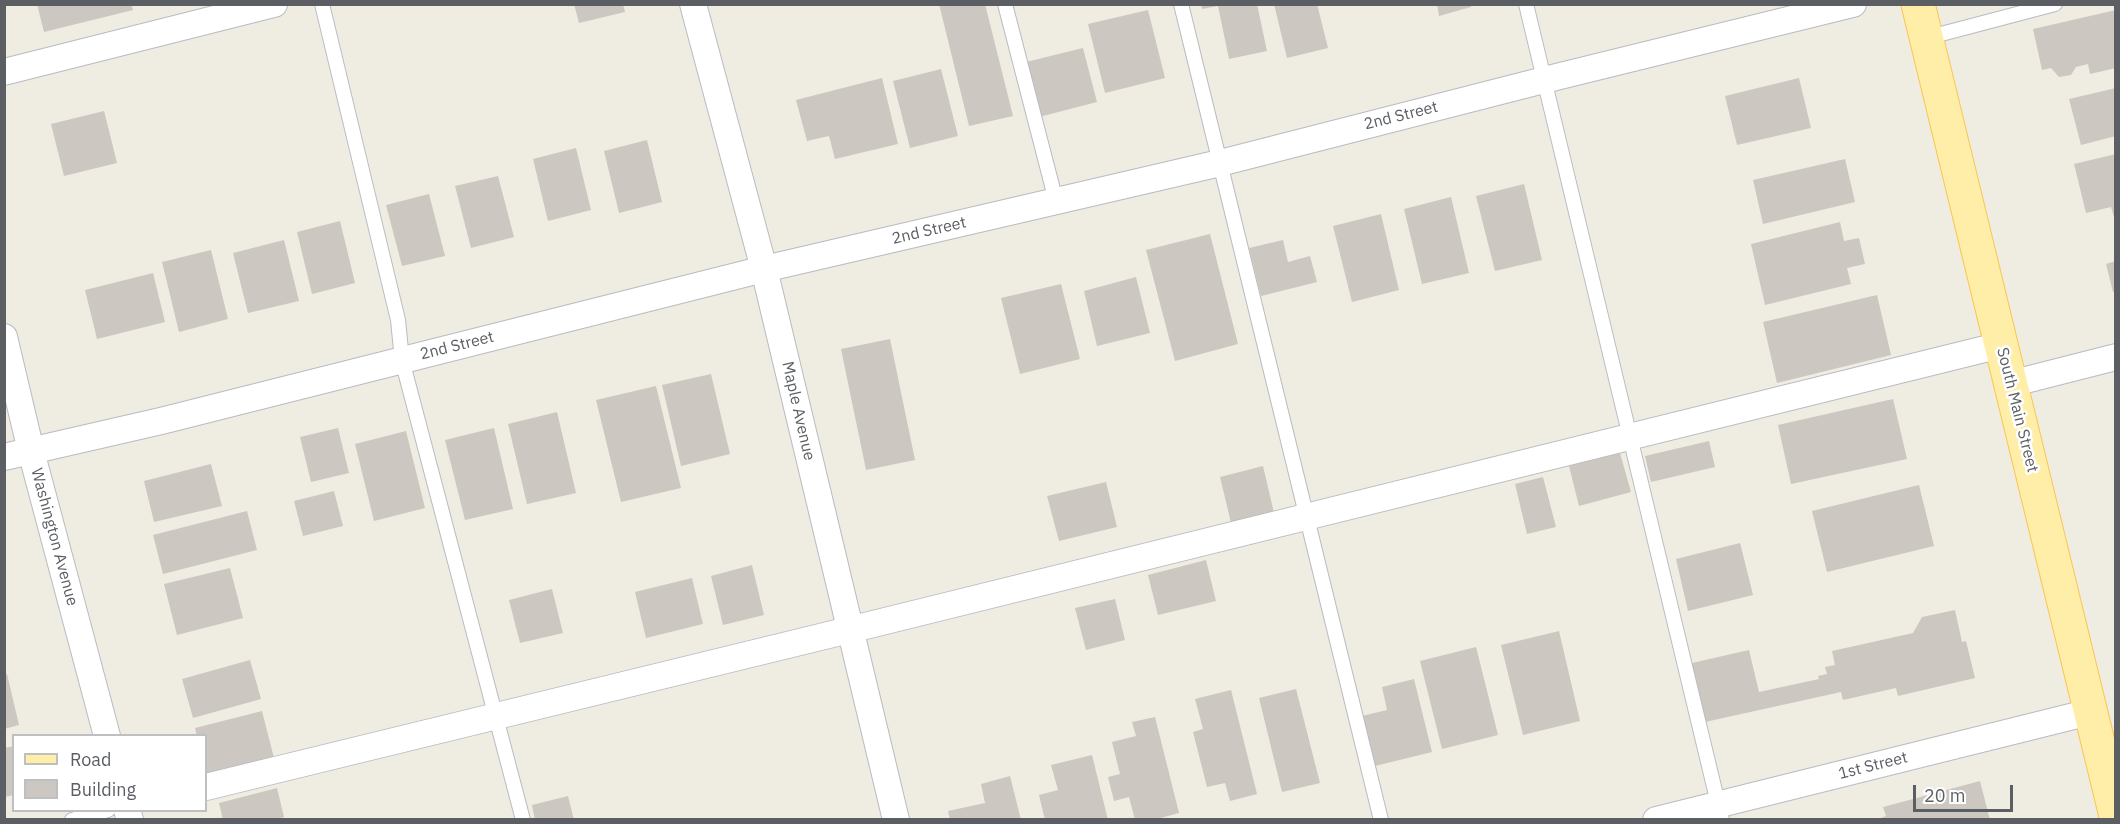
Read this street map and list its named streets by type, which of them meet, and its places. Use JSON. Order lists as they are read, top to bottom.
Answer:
{
  "streets": {
    "main road": ["South Main Street"],
    "street": [
      "2nd Street",
      "Maple Avenue",
      "Washington Avenue",
      "1st Street"
    ]
  },
  "crossings": [
    ["2nd Street", "Maple Avenue"],
    ["2nd Street", "Washington Avenue"],
    ["South Main Street", "1st Street"]
  ],
  "legend": ["Road", "Building"],
  "scale_bar": "20 m"
}
